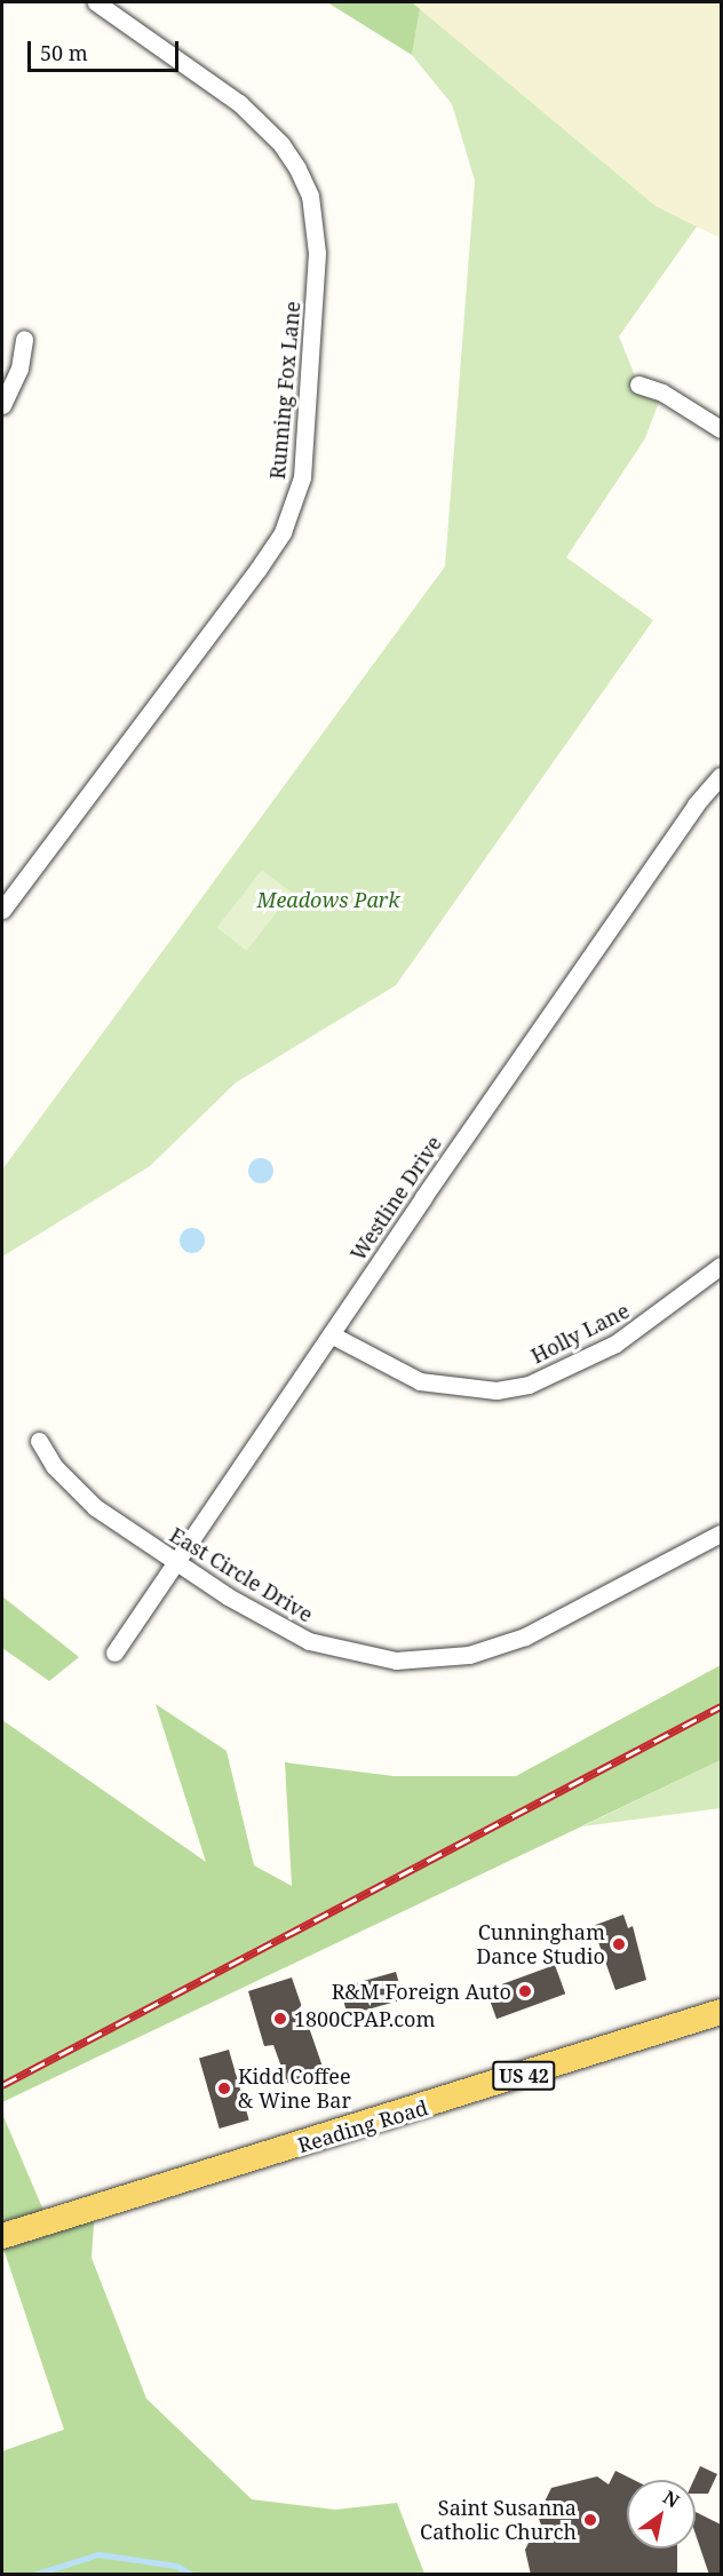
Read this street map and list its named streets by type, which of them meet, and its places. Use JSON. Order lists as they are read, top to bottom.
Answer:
{
  "streets": {
    "main road": ["US 42", "Reading Road"],
    "street": [
      "Running Fox Lane",
      "Westline Drive",
      "Holly Lane",
      "East Circle Drive"
    ]
  },
  "crossings": [
    ["Westline Drive", "Holly Lane"],
    ["Westline Drive", "East Circle Drive"]
  ],
  "parks": ["Meadows Park"],
  "places": [
    "Cunningham Dance Studio",
    "R&M Foreign Auto",
    "1800CPAP.com",
    "Kidd Coffee & Wine Bar",
    "Saint Susanna Catholic Church"
  ],
  "scale_bar": "50 m",
  "north": "top right"
}
